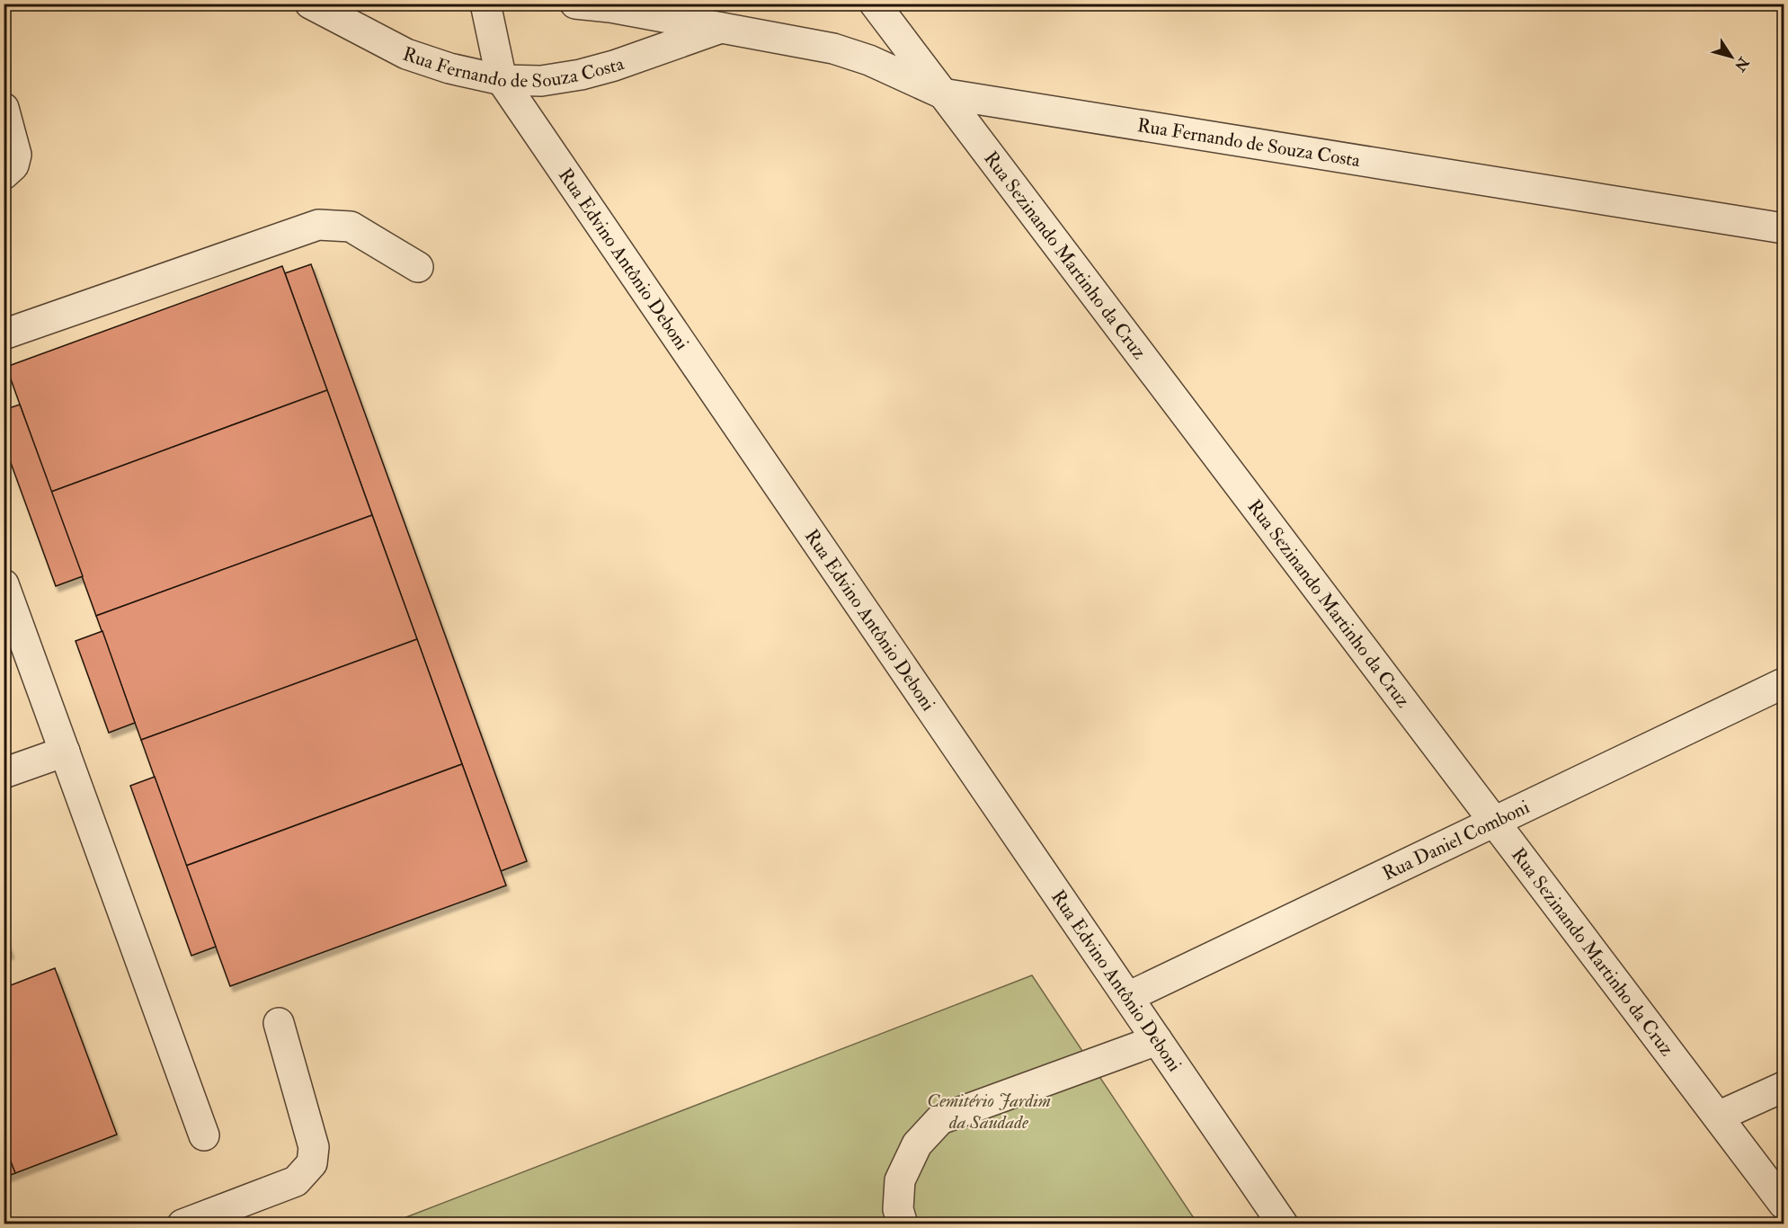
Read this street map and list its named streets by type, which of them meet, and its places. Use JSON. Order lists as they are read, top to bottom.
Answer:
{
  "streets": {
    "street": [
      "Rua Fernando de Souza Costa",
      "Rua Sezinando Martinho da Cruz",
      "Rua Edvino Antônio Deboni",
      "Rua Daniel Comboni"
    ]
  },
  "crossings": [
    ["Rua Fernando de Souza Costa", "Rua Sezinando Martinho da Cruz"],
    ["Rua Fernando de Souza Costa", "Rua Edvino Antônio Deboni"],
    ["Rua Sezinando Martinho da Cruz", "Rua Daniel Comboni"],
    ["Rua Edvino Antônio Deboni", "Rua Daniel Comboni"]
  ],
  "parks": ["Cemitério Jardim da Saudade"],
  "north": "bottom right"
}
